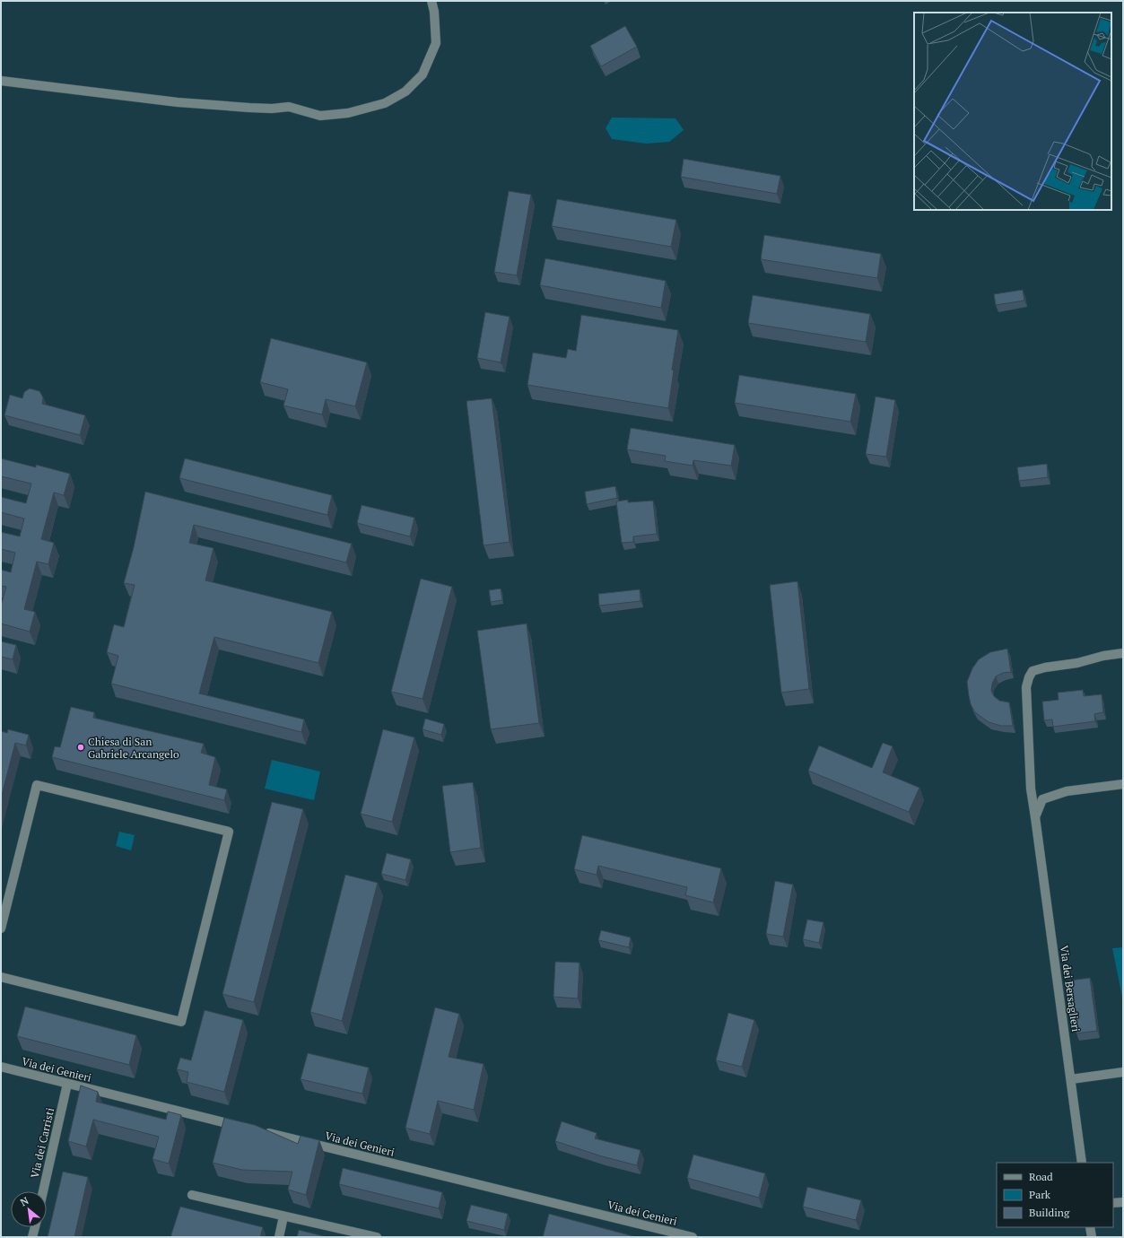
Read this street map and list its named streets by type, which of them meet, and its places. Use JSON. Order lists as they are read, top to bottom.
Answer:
{
  "streets": {
    "street": ["Via dei Bersaglieri", "Via dei Genieri", "Via dei Carristi"]
  },
  "crossings": [
    ["Via dei Genieri", "Via dei Carristi"]
  ],
  "places": ["Chiesa di San Gabriele Arcangelo"],
  "legend": ["Road", "Park", "Building"],
  "north": "top left"
}
